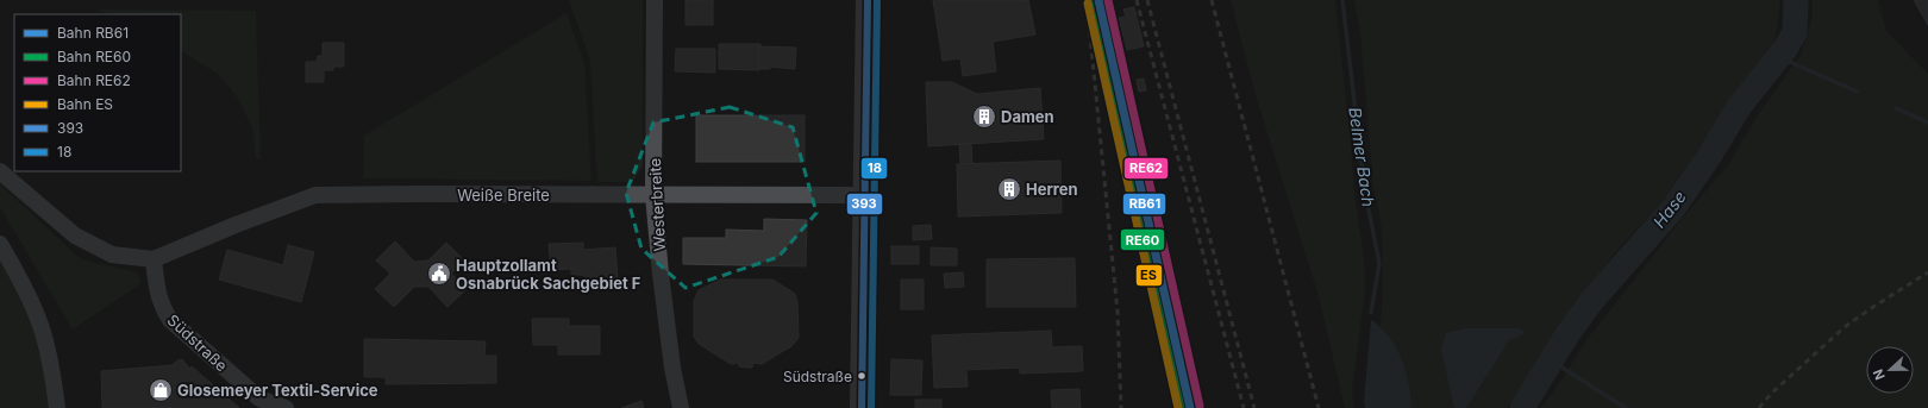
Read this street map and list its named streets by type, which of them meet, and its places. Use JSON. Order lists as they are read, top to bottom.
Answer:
{
  "streets": {
    "street": ["Weiße Breite", "Westerbreite", "Südstraße"]
  },
  "crossings": [
    ["Weiße Breite", "Westerbreite"],
    ["Weiße Breite", "Südstraße"]
  ],
  "water": ["Belmer Bach", "Hase"],
  "places": {
    "building": ["Damen", "Herren"],
    "public building": ["Hauptzollamt Osnabrück Sachgebiet F"],
    "other": ["Südstraße"],
    "shop": ["Glosemeyer Textil-Service"]
  },
  "lines": [
    "rail line RB61",
    "rail line RE62",
    "transit line 393",
    "transit line 18",
    "rail line RE60",
    "rail line ES"
  ],
  "legend": [
    "Bahn RB61",
    "Bahn RE60",
    "Bahn RE62",
    "Bahn ES",
    "393",
    "18"
  ],
  "north": "left"
}
